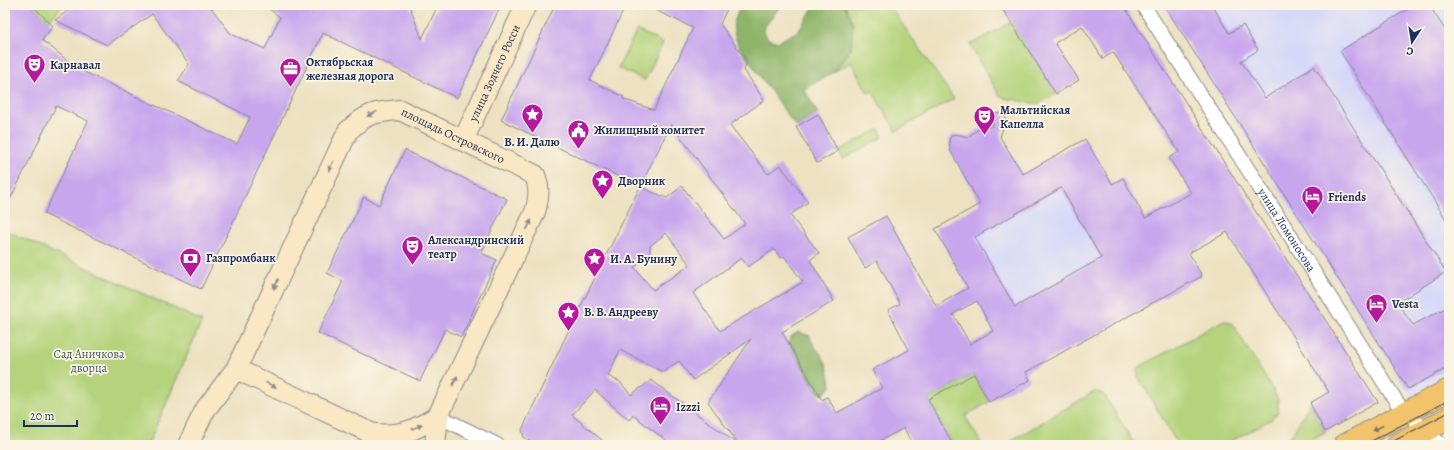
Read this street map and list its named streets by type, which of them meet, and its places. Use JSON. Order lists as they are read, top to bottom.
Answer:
{
  "streets": {
    "street": ["улица Зодчего Росси", "площадь Островского", "улица Ломоносова"]
  },
  "crossings": [
    ["улица Зодчего Росси", "площадь Островского"]
  ],
  "parks": ["Сад Аничкова дворца"],
  "places": {
    "theatre": ["Карнавал", "Мальтийская Капелла", "Александринский театр"],
    "office": ["Октябрьская железная дорога"],
    "place": [
      "В. И. Далю",
      "Дворник",
      "И. А. Бунину",
      "В. В. Андрееву"
    ],
    "public building": ["Жилищный комитет"],
    "hotel": ["Friends", "Vesta", "Izzzi"],
    "bank": ["Газпромбанк"]
  },
  "scale_bar": "20 m",
  "north": "bottom"
}
